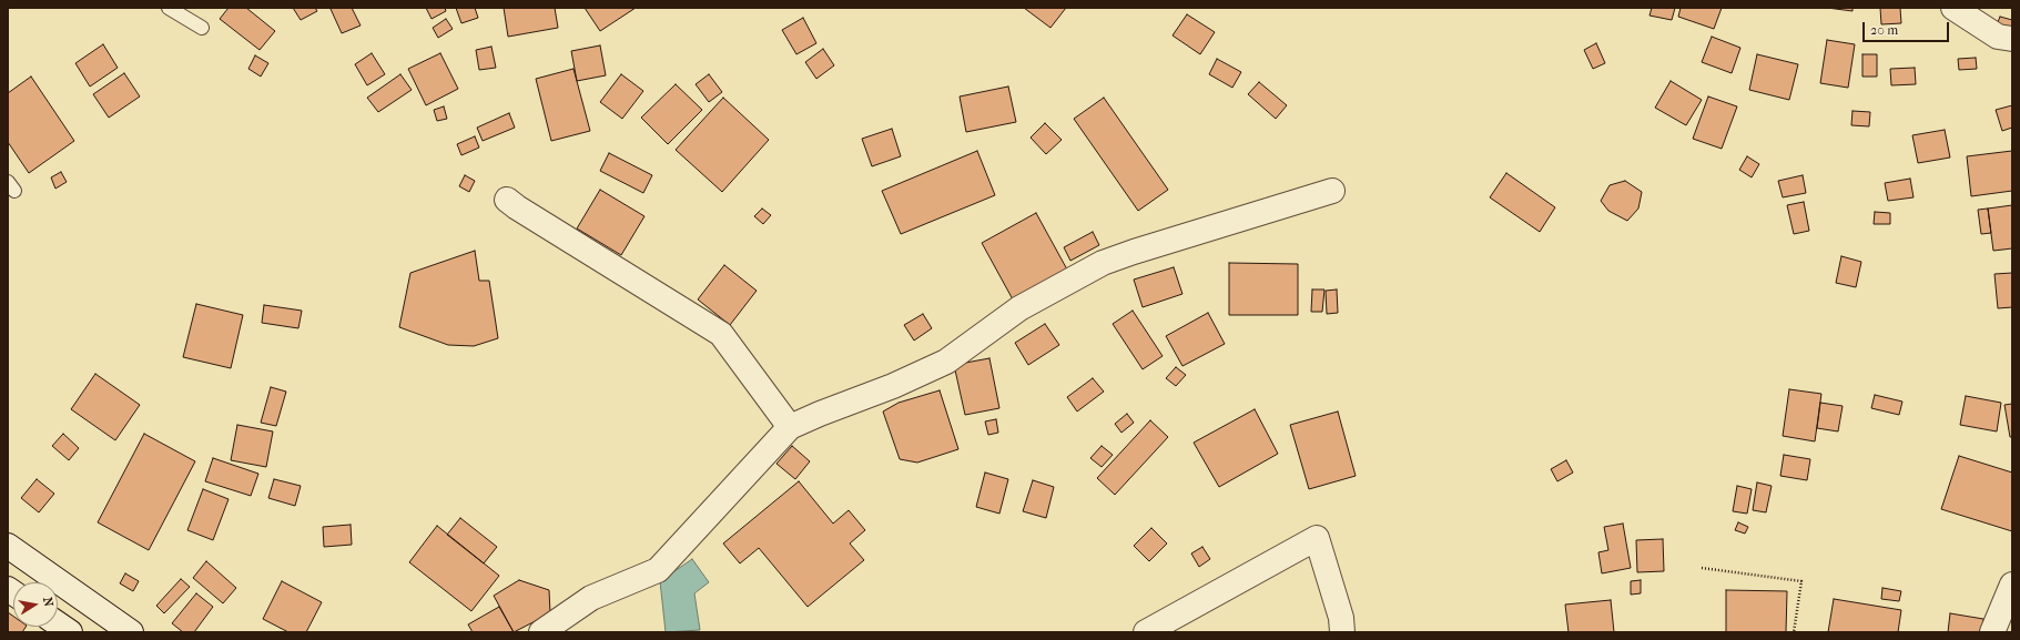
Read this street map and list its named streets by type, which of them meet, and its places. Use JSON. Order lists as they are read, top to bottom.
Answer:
{
  "scale_bar": "20 m",
  "north": "right"
}
